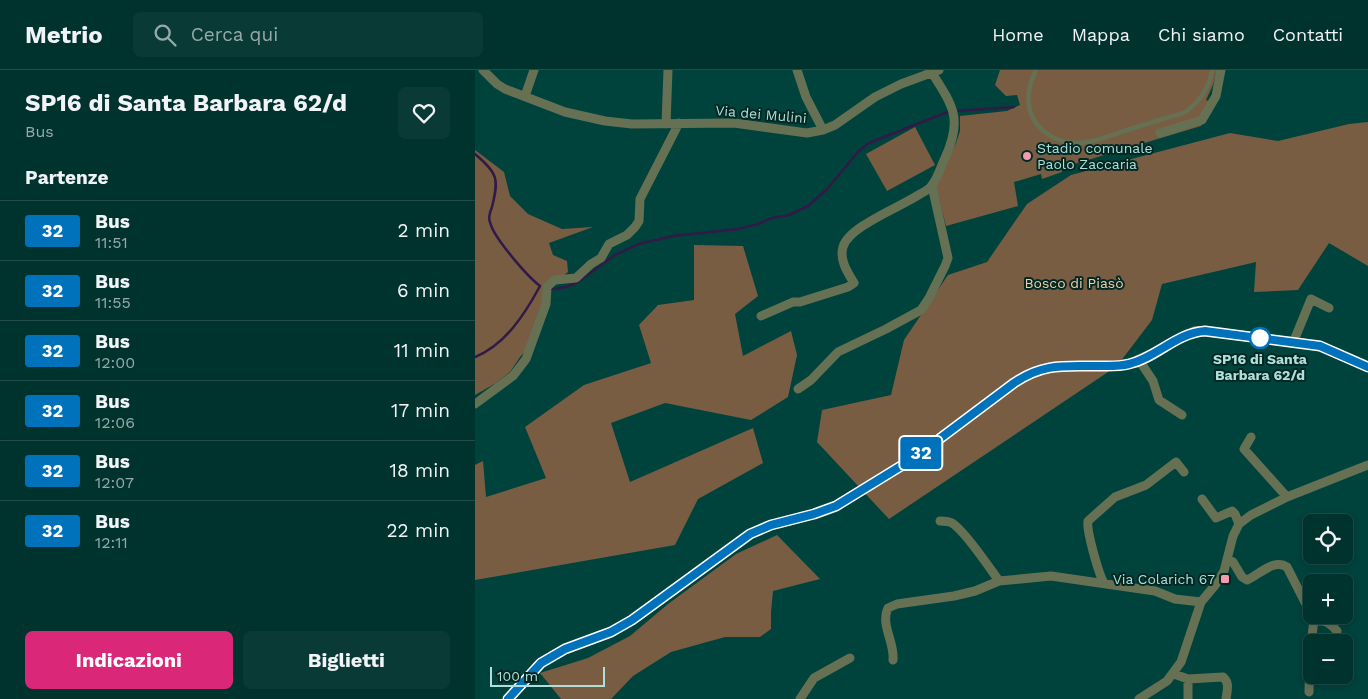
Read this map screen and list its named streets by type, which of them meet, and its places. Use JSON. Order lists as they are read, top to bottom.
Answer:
{
  "streets": {
    "street": ["Via dei Mulini"]
  },
  "parks": ["Bosco di Piasò"],
  "places": {
    "other": ["Stadio comunale Paolo Zaccaria", "SP16 di Santa Barbara 62/d"],
    "transit": ["Via Colarich 67"]
  },
  "lines": ["bus line 32"],
  "scale_bar": "100 m",
  "page": {
    "header": "Metrio",
    "search": "Cerca qui",
    "nav": [
      "Home",
      "Mappa",
      "Chi siamo",
      "Contatti"
    ],
    "heading": [
      ["SP16 di Santa Barbara 62/d", "Bus"],
      "Partenze"
    ],
    "on_map": "32",
    "list": [
      {
        "mark": "32",
        "name": "Bus",
        "note": "11:51",
        "value": "2 min"
      },
      {
        "mark": "32",
        "name": "Bus",
        "note": "11:55",
        "value": "6 min"
      },
      {
        "mark": "32",
        "name": "Bus",
        "note": "12:00",
        "value": "11 min"
      },
      {
        "mark": "32",
        "name": "Bus",
        "note": "12:06",
        "value": "17 min"
      },
      {
        "mark": "32",
        "name": "Bus",
        "note": "12:07",
        "value": "18 min"
      },
      {
        "mark": "32",
        "name": "Bus",
        "note": "12:11",
        "value": "22 min"
      }
    ],
    "map_buttons": ["+", "−"],
    "buttons": ["Indicazioni", "Biglietti"],
    "scale": "100 m"
  }
}
